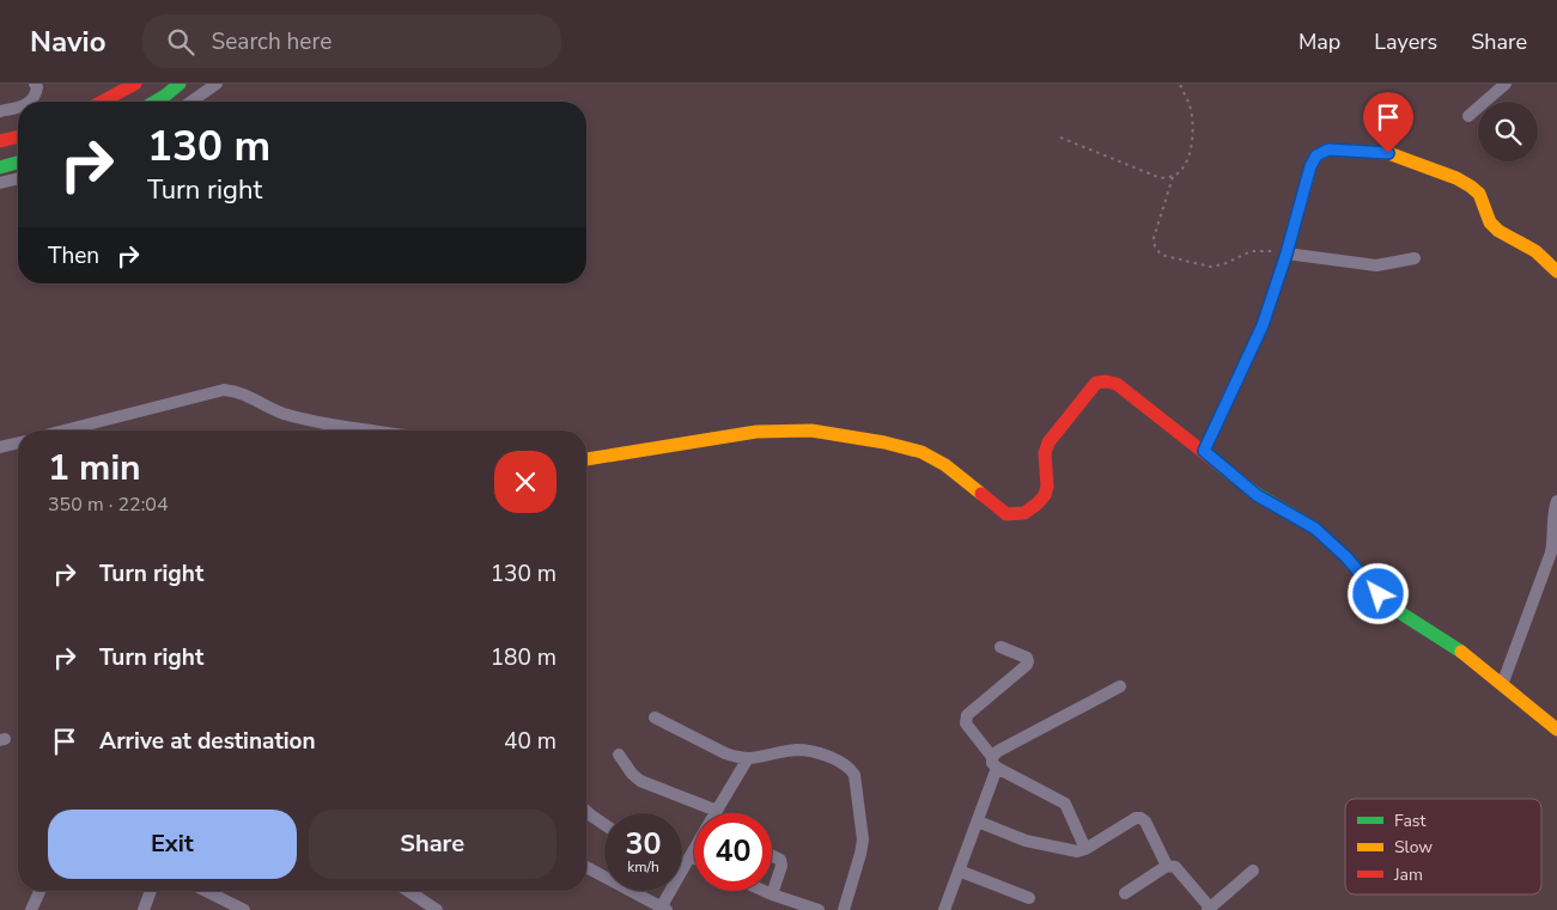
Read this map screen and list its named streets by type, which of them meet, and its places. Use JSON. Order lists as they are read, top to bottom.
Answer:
{
  "legend": ["Fast", "Slow", "Jam"],
  "page": {
    "header": "Navio",
    "search": "Search here",
    "nav": ["Map", "Layers", "Share"],
    "turn": ["130 m", "Turn right"],
    "then": "Then",
    "heading": ["1 min", "350 m · 22:04"],
    "list": [
      {
        "name": "Turn right",
        "value": "130 m"
      },
      {
        "name": "Turn right",
        "value": "180 m"
      },
      {
        "name": "Arrive at destination",
        "value": "40 m"
      }
    ],
    "buttons": ["Exit", "Share"],
    "speed": "30 km/h",
    "limit": "40"
  }
}
